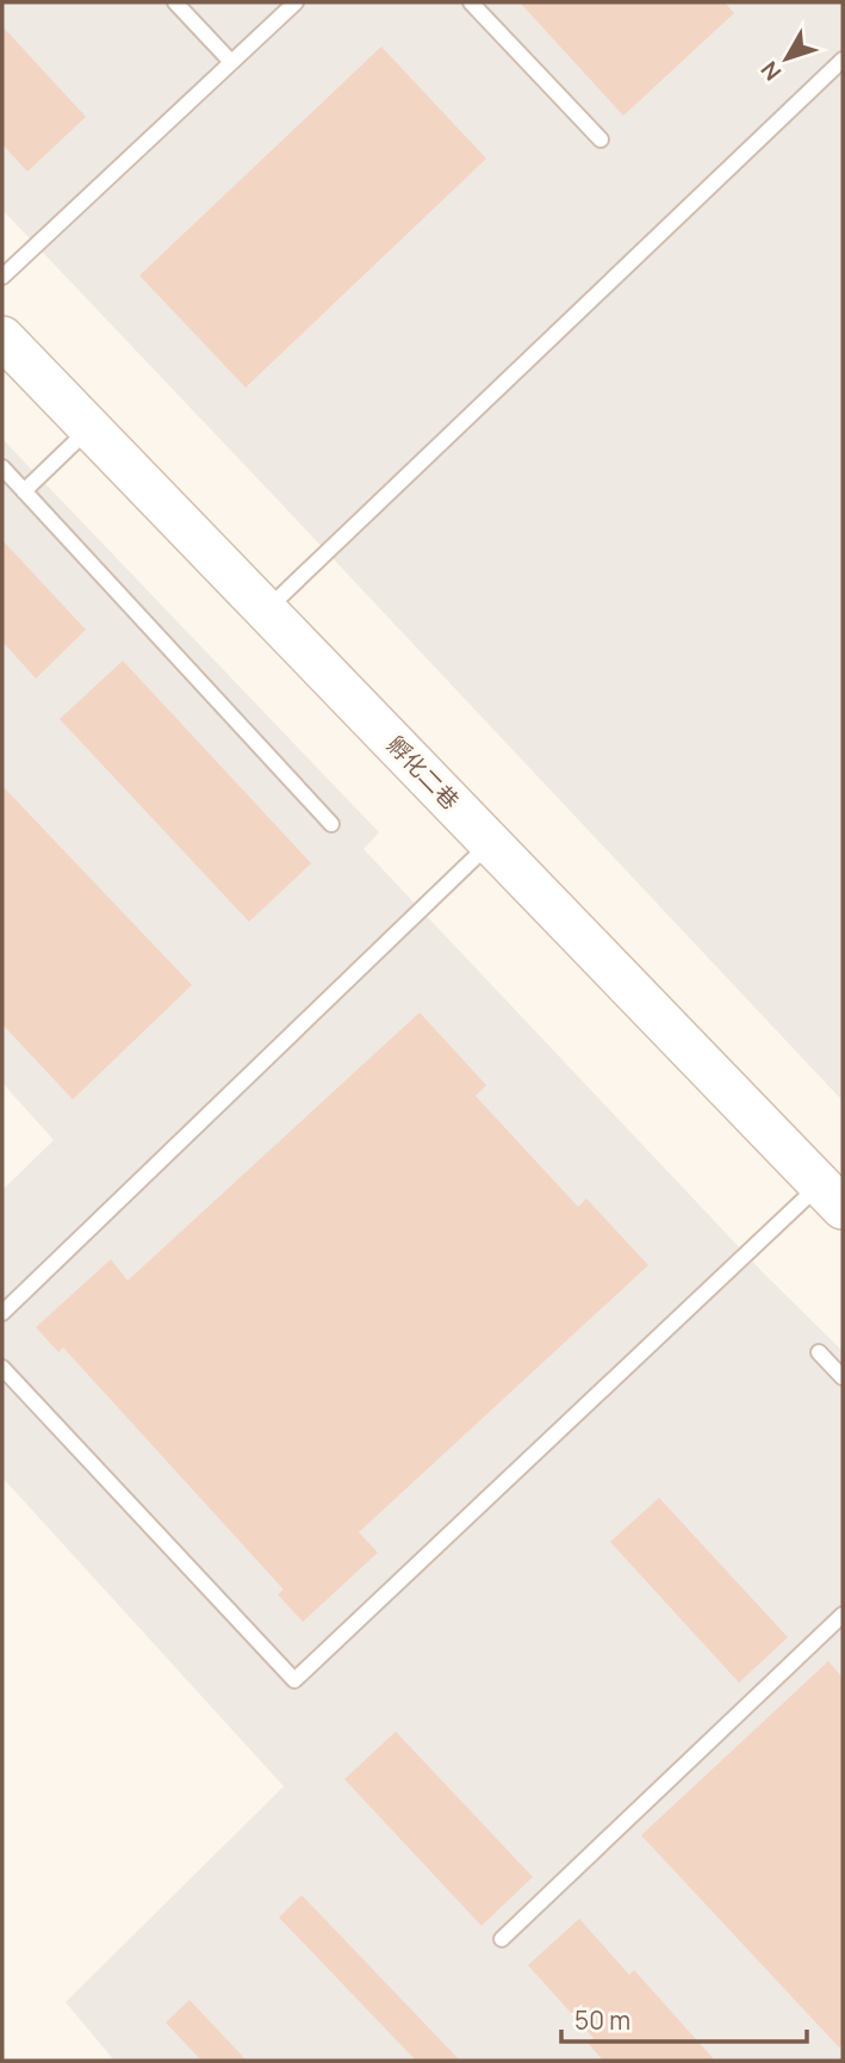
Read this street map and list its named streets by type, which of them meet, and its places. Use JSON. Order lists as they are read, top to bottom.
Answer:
{
  "streets": {
    "street": ["孵化二巷"]
  },
  "scale_bar": "50 m",
  "north": "bottom left"
}
